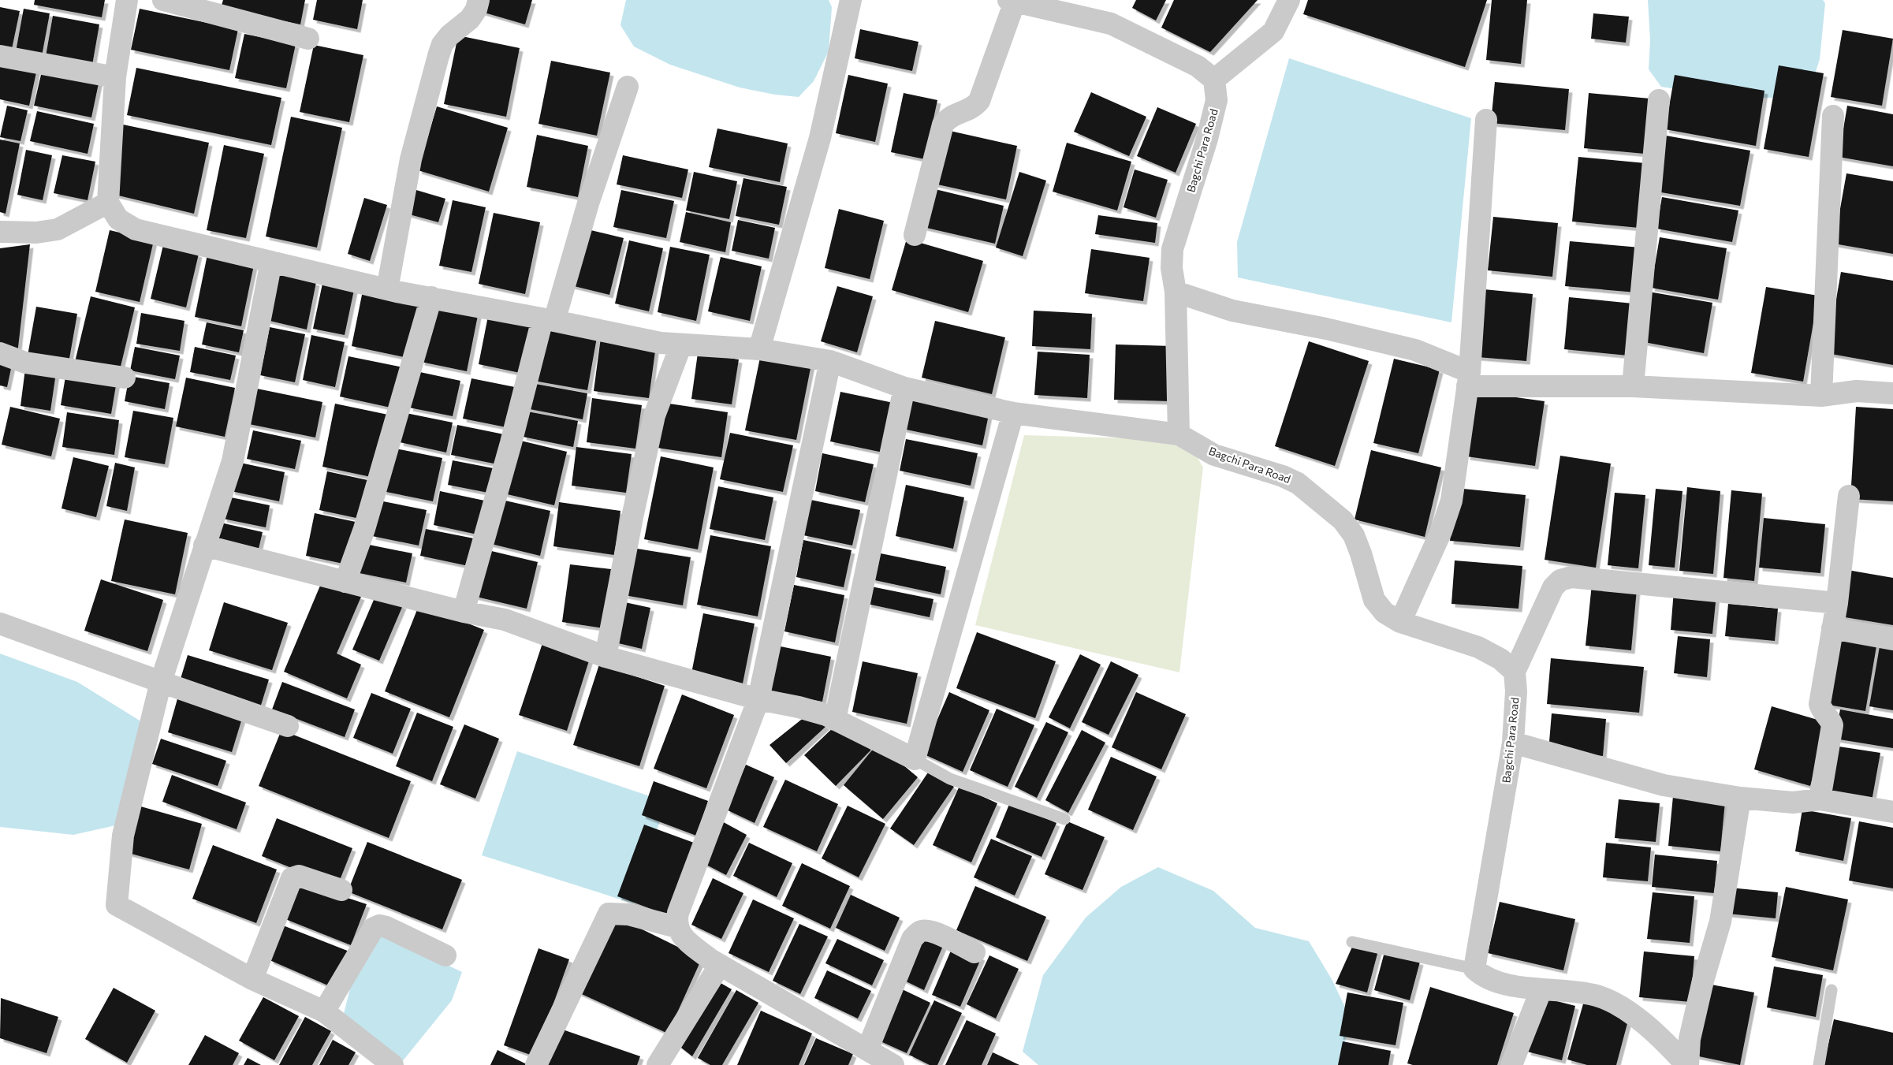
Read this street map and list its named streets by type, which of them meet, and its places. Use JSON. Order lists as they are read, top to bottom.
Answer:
{
  "streets": {
    "street": ["Bagchi Para Road"]
  }
}
